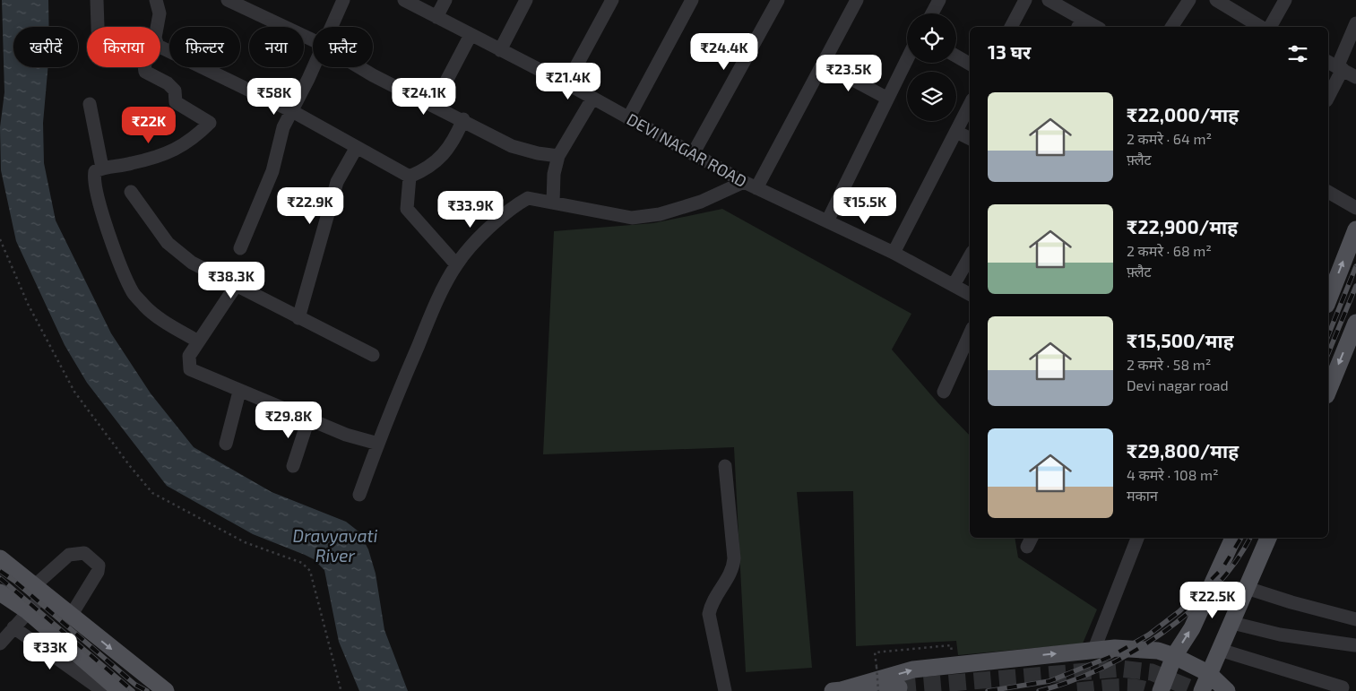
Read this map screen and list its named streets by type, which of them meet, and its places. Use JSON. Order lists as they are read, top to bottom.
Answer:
{
  "streets": {
    "street": ["DEVI NAGAR ROAD"]
  },
  "water": ["Dravyavati River"],
  "page": {
    "chip": [
      "खरीदें",
      "किराया",
      "फ़िल्टर",
      "नया",
      "फ़्लैट"
    ],
    "heading": "13 घर",
    "price": [
      "₹24.4K",
      "₹23.5K",
      "₹21.4K",
      "₹58K",
      "₹24.1K",
      "₹22K",
      "₹22.9K",
      "₹15.5K",
      "₹33.9K",
      "₹38.3K",
      "₹29.8K",
      "₹22.5K",
      "₹33K"
    ],
    "list": [
      {
        "name": "₹22,000/माह",
        "note": "2 कमरे · 64 m² · फ़्लैट"
      },
      {
        "name": "₹22,900/माह",
        "note": "2 कमरे · 68 m² · फ़्लैट"
      },
      {
        "name": "₹15,500/माह",
        "note": "2 कमरे · 58 m² · Devi nagar road"
      },
      {
        "name": "₹29,800/माह",
        "note": "4 कमरे · 108 m² · मकान"
      }
    ]
  }
}
